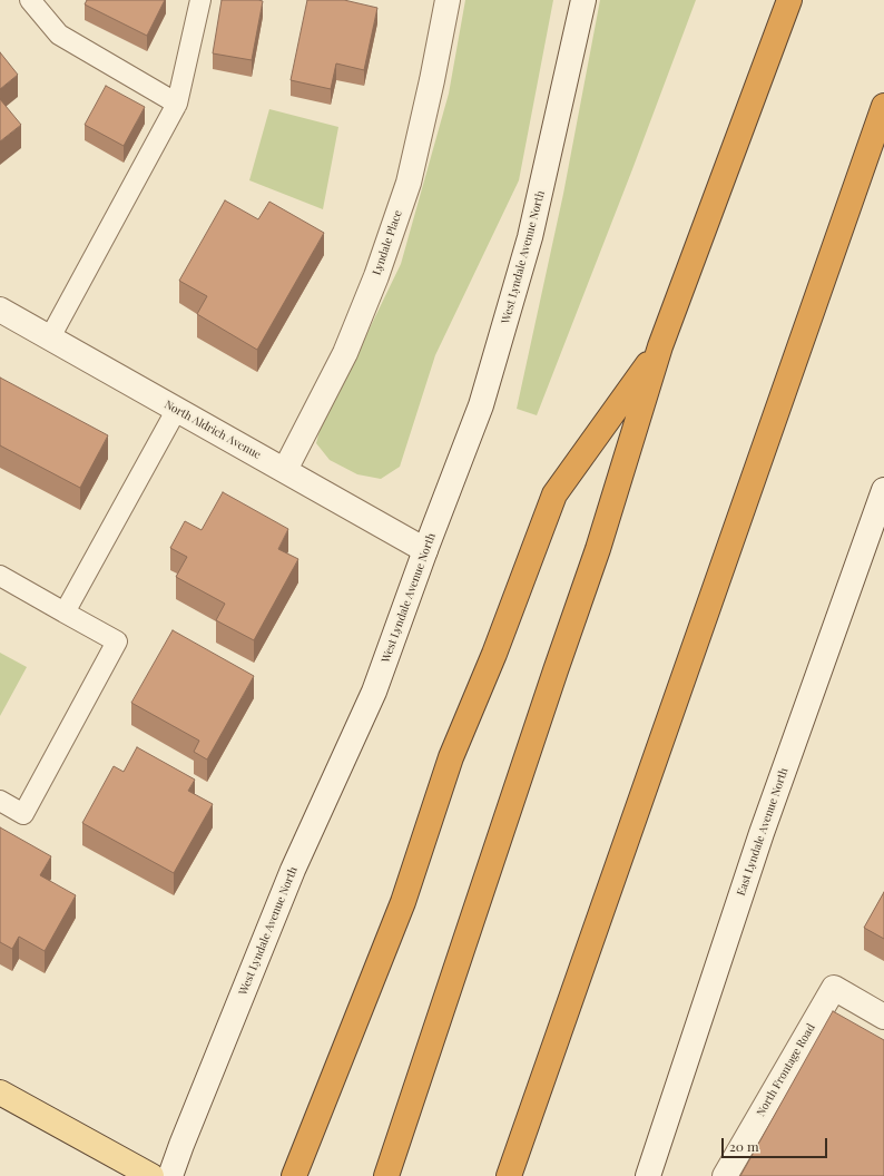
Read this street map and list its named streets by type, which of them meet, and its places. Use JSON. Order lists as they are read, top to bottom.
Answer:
{
  "streets": {
    "main road": [
      "Lyndale Place",
      "West Lyndale Avenue North",
      "North Aldrich Avenue",
      "East Lyndale Avenue North",
      "North Frontage Road"
    ]
  },
  "crossings": [
    ["Lyndale Place", "North Aldrich Avenue"],
    ["West Lyndale Avenue North", "North Aldrich Avenue"]
  ],
  "scale_bar": "20 m"
}
